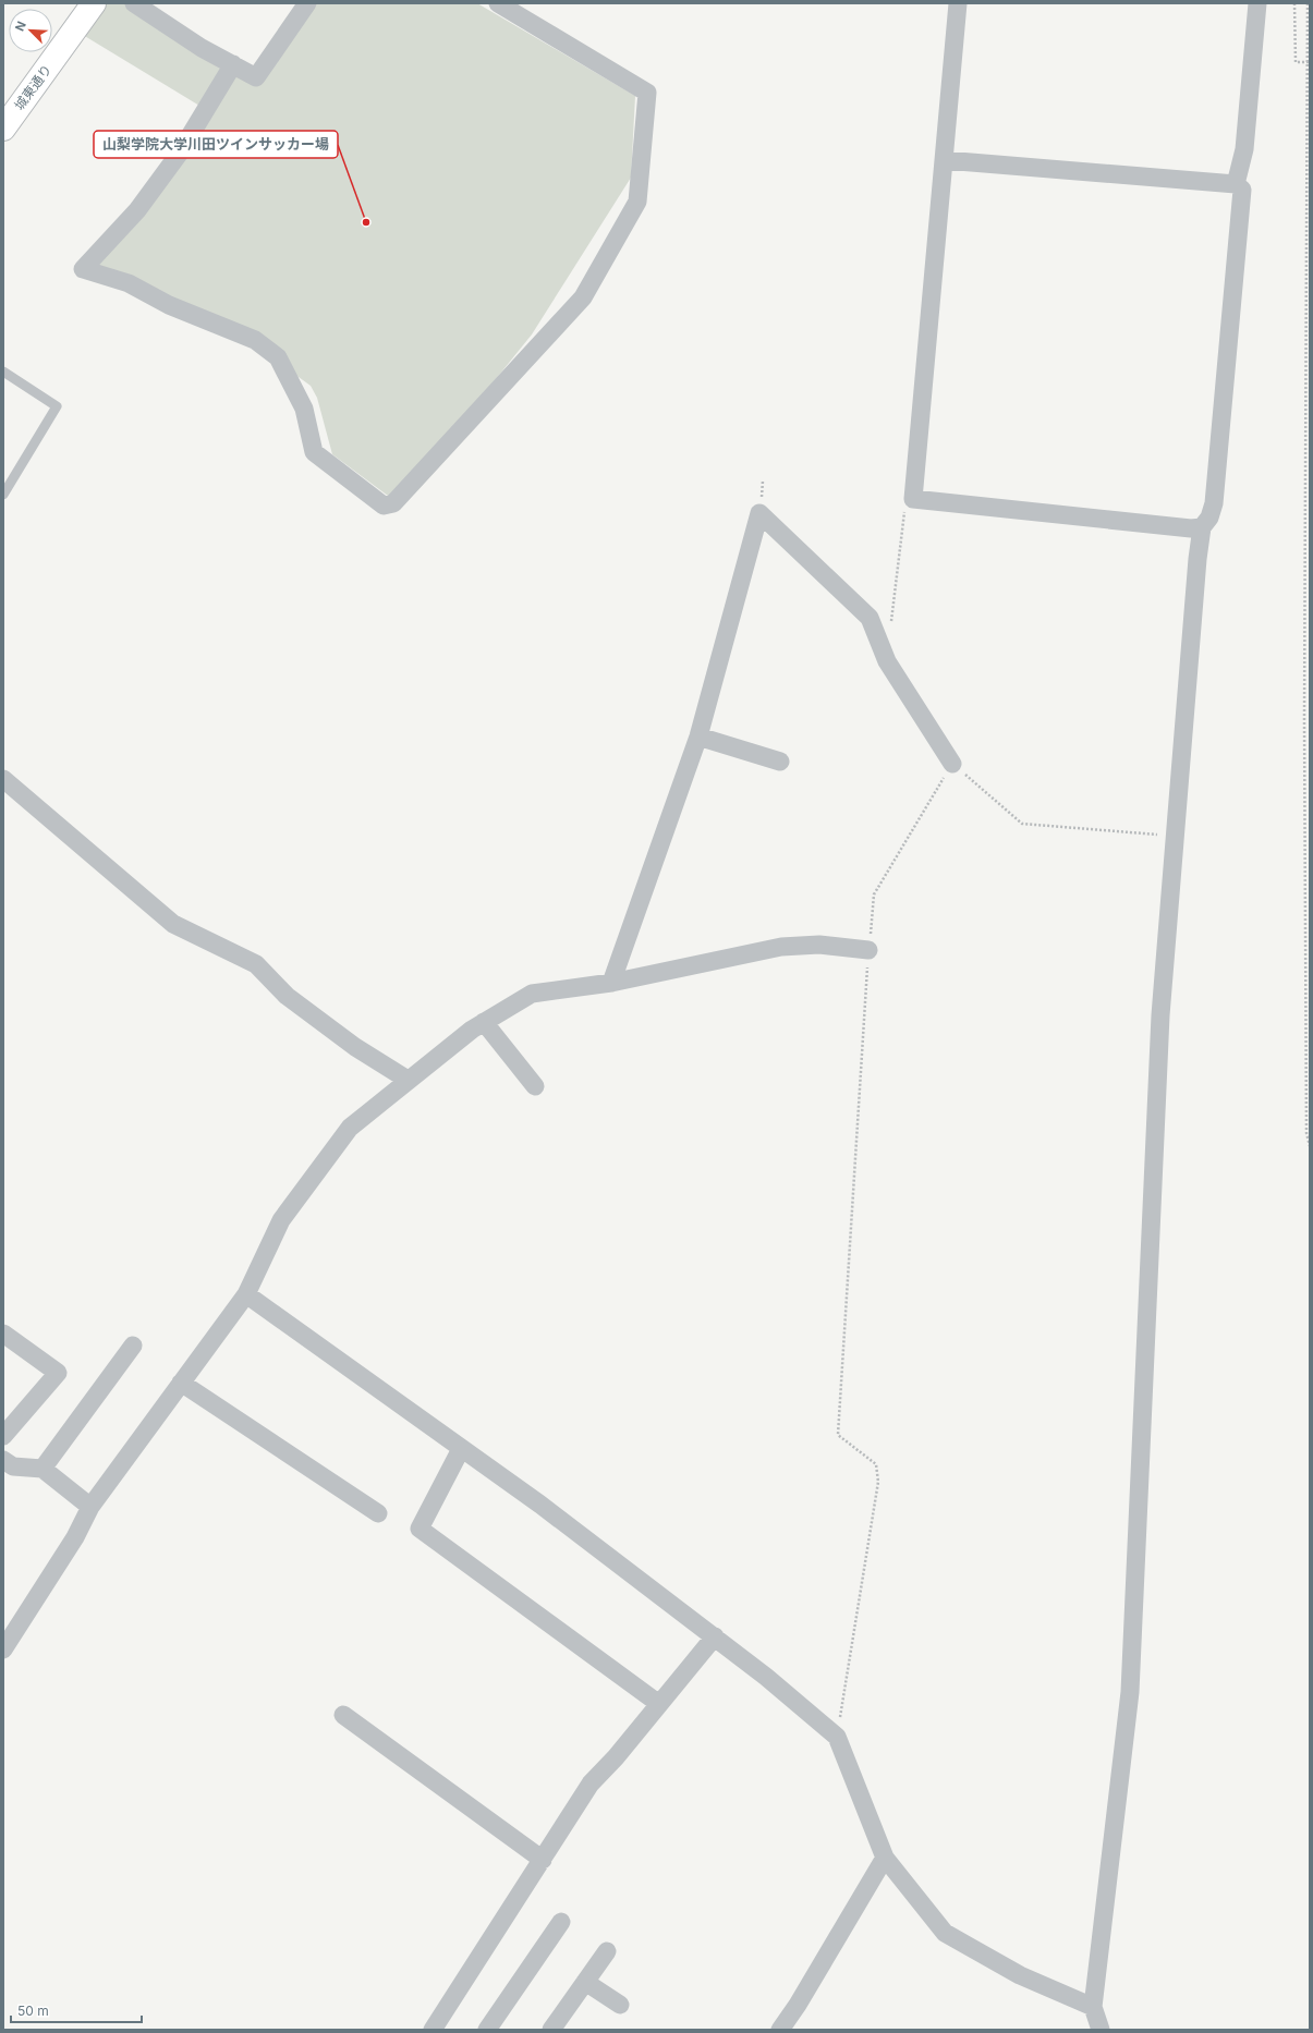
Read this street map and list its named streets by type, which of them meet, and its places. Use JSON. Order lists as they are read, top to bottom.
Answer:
{
  "streets": {
    "highway": ["城東通り"]
  },
  "places": ["山梨学院大学川田ツインサッカー場"],
  "scale_bar": "50 m",
  "north": "top left"
}
